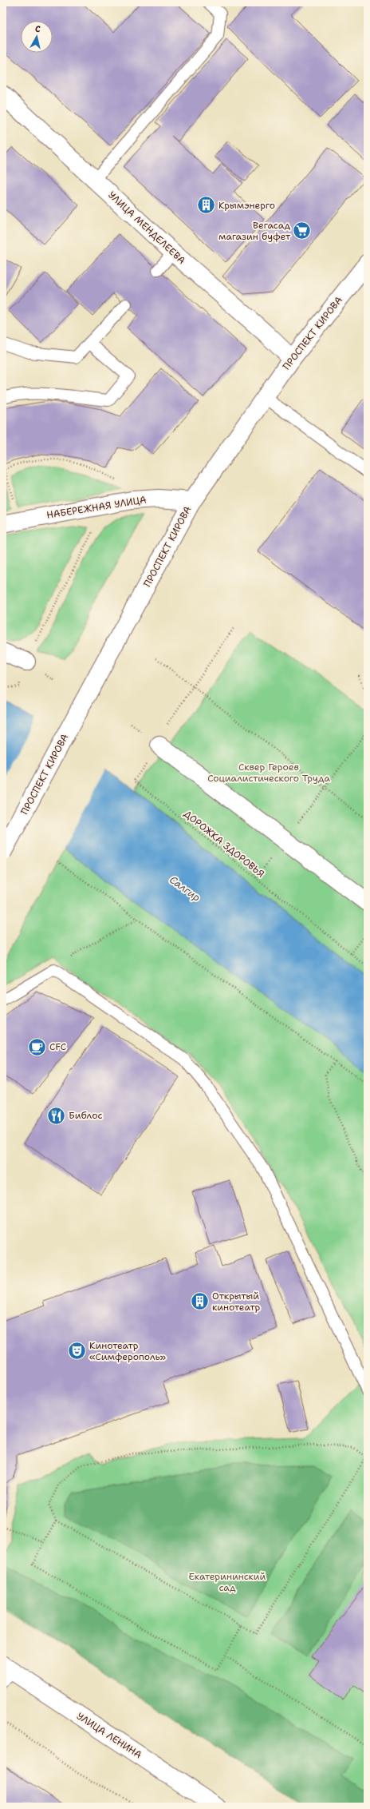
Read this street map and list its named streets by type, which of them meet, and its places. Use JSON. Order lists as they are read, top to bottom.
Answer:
{
  "streets": {
    "main road": [
      "УЛИЦА МЕНДЕЛЕЕВА",
      "ПРОСПЕКТ КИРОВА",
      "НАБЕРЕЖНАЯ УЛИЦА",
      "УЛИЦА ЛЕНИНА"
    ],
    "path": ["ДОРОЖКА ЗДОРОВЬЯ"]
  },
  "crossings": [
    ["УЛИЦА МЕНДЕЛЕЕВА", "ПРОСПЕКТ КИРОВА"],
    ["ПРОСПЕКТ КИРОВА", "НАБЕРЕЖНАЯ УЛИЦА"]
  ],
  "water": ["Салгир"],
  "parks": ["Сквер Героев Социалистического Труда", "Екатерининский сад"],
  "places": {
    "building": ["Крымэнерго", "Открытый кинотеатр"],
    "supermarket": ["Вегасад магазин буфет"],
    "cafe": ["CFC"],
    "restaurant": ["Библос"],
    "theatre": ["Кинотеатр «Симферополь»"]
  },
  "north": "top"
}
